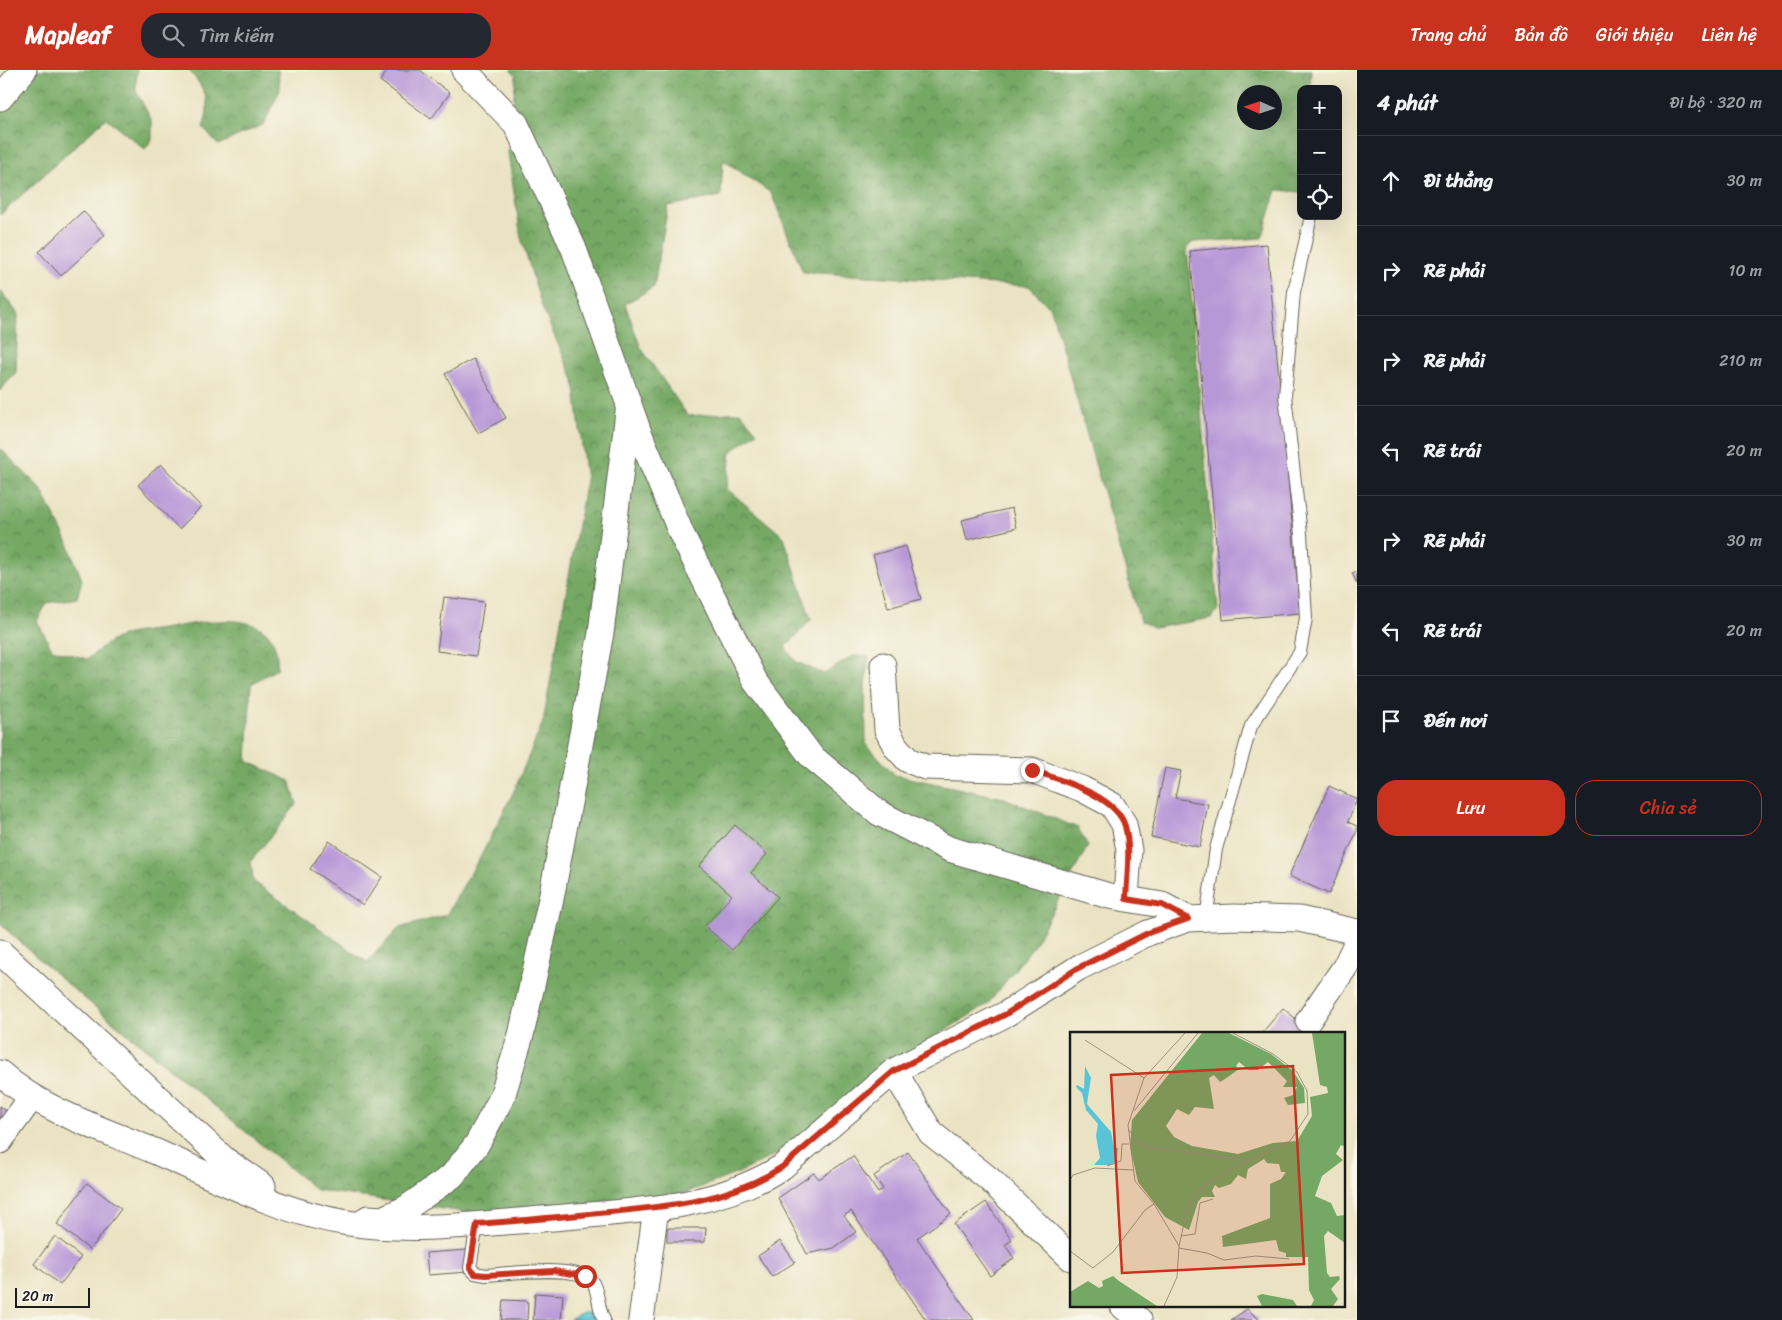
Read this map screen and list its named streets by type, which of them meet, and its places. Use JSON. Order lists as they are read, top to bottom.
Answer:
{
  "scale_bar": "20 m",
  "north": "left",
  "page": {
    "header": "Mapleaf",
    "search": "Tìm kiếm",
    "nav": [
      "Trang chủ",
      "Bản đồ",
      "Giới thiệu",
      "Liên hệ"
    ],
    "heading": ["4 phút", "Đi bộ · 320 m"],
    "map_buttons": ["+", "−"],
    "list": [
      ["Đi thẳng", "30 m"],
      ["Rẽ phải", "10 m"],
      ["Rẽ phải", "210 m"],
      ["Rẽ trái", "20 m"],
      ["Rẽ phải", "30 m"],
      ["Rẽ trái", "20 m"],
      "Đến nơi"
    ],
    "buttons": ["Lưu", "Chia sẻ"],
    "scale": "20 m"
  }
}
